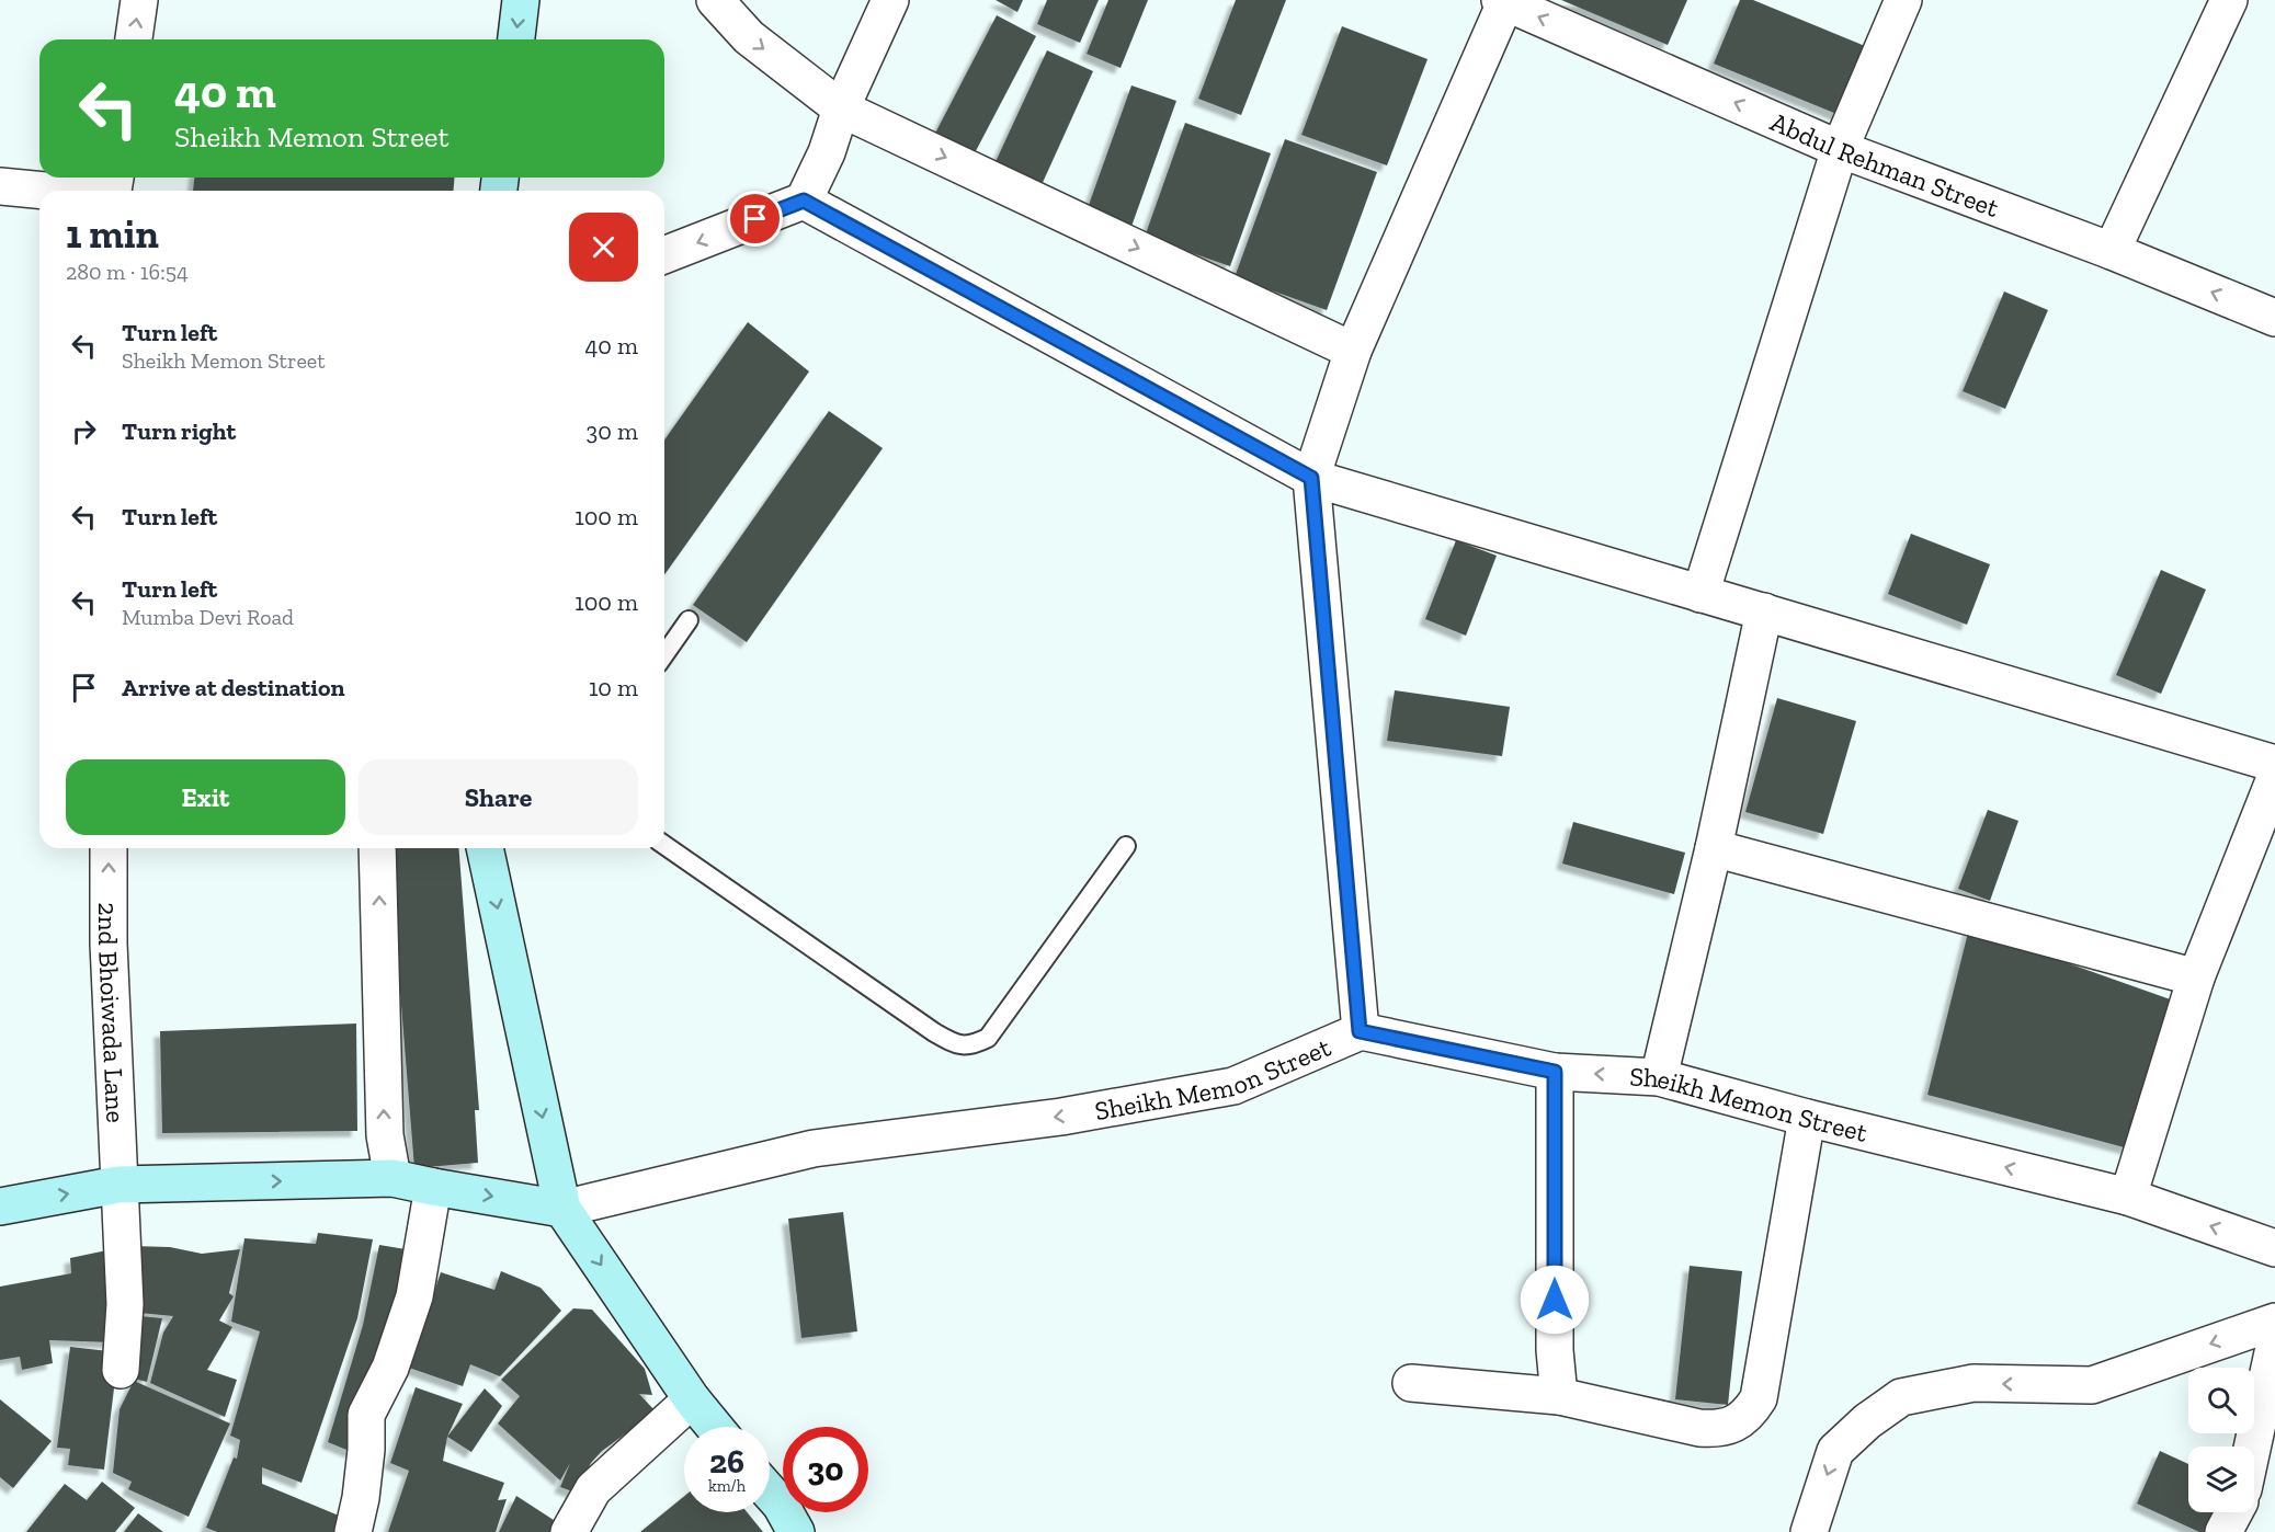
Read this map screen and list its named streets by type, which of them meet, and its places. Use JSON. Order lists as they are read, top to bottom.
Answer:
{
  "streets": {
    "street": ["Abdul Rehman Street", "2nd Bhoiwada Lane", "Sheikh Memon Street"]
  },
  "one_way": ["Abdul Rehman Street", "Sheikh Memon Street"],
  "page": {
    "turn": ["40 m", "Sheikh Memon Street"],
    "heading": ["1 min", "280 m · 16:54"],
    "list": [
      {
        "name": "Turn left",
        "note": "Sheikh Memon Street",
        "value": "40 m"
      },
      {
        "name": "Turn right",
        "value": "30 m"
      },
      {
        "name": "Turn left",
        "value": "100 m"
      },
      {
        "name": "Turn left",
        "note": "Mumba Devi Road",
        "value": "100 m"
      },
      {
        "name": "Arrive at destination",
        "value": "10 m"
      }
    ],
    "buttons": ["Exit", "Share"],
    "speed": "26 km/h",
    "limit": "30"
  }
}
